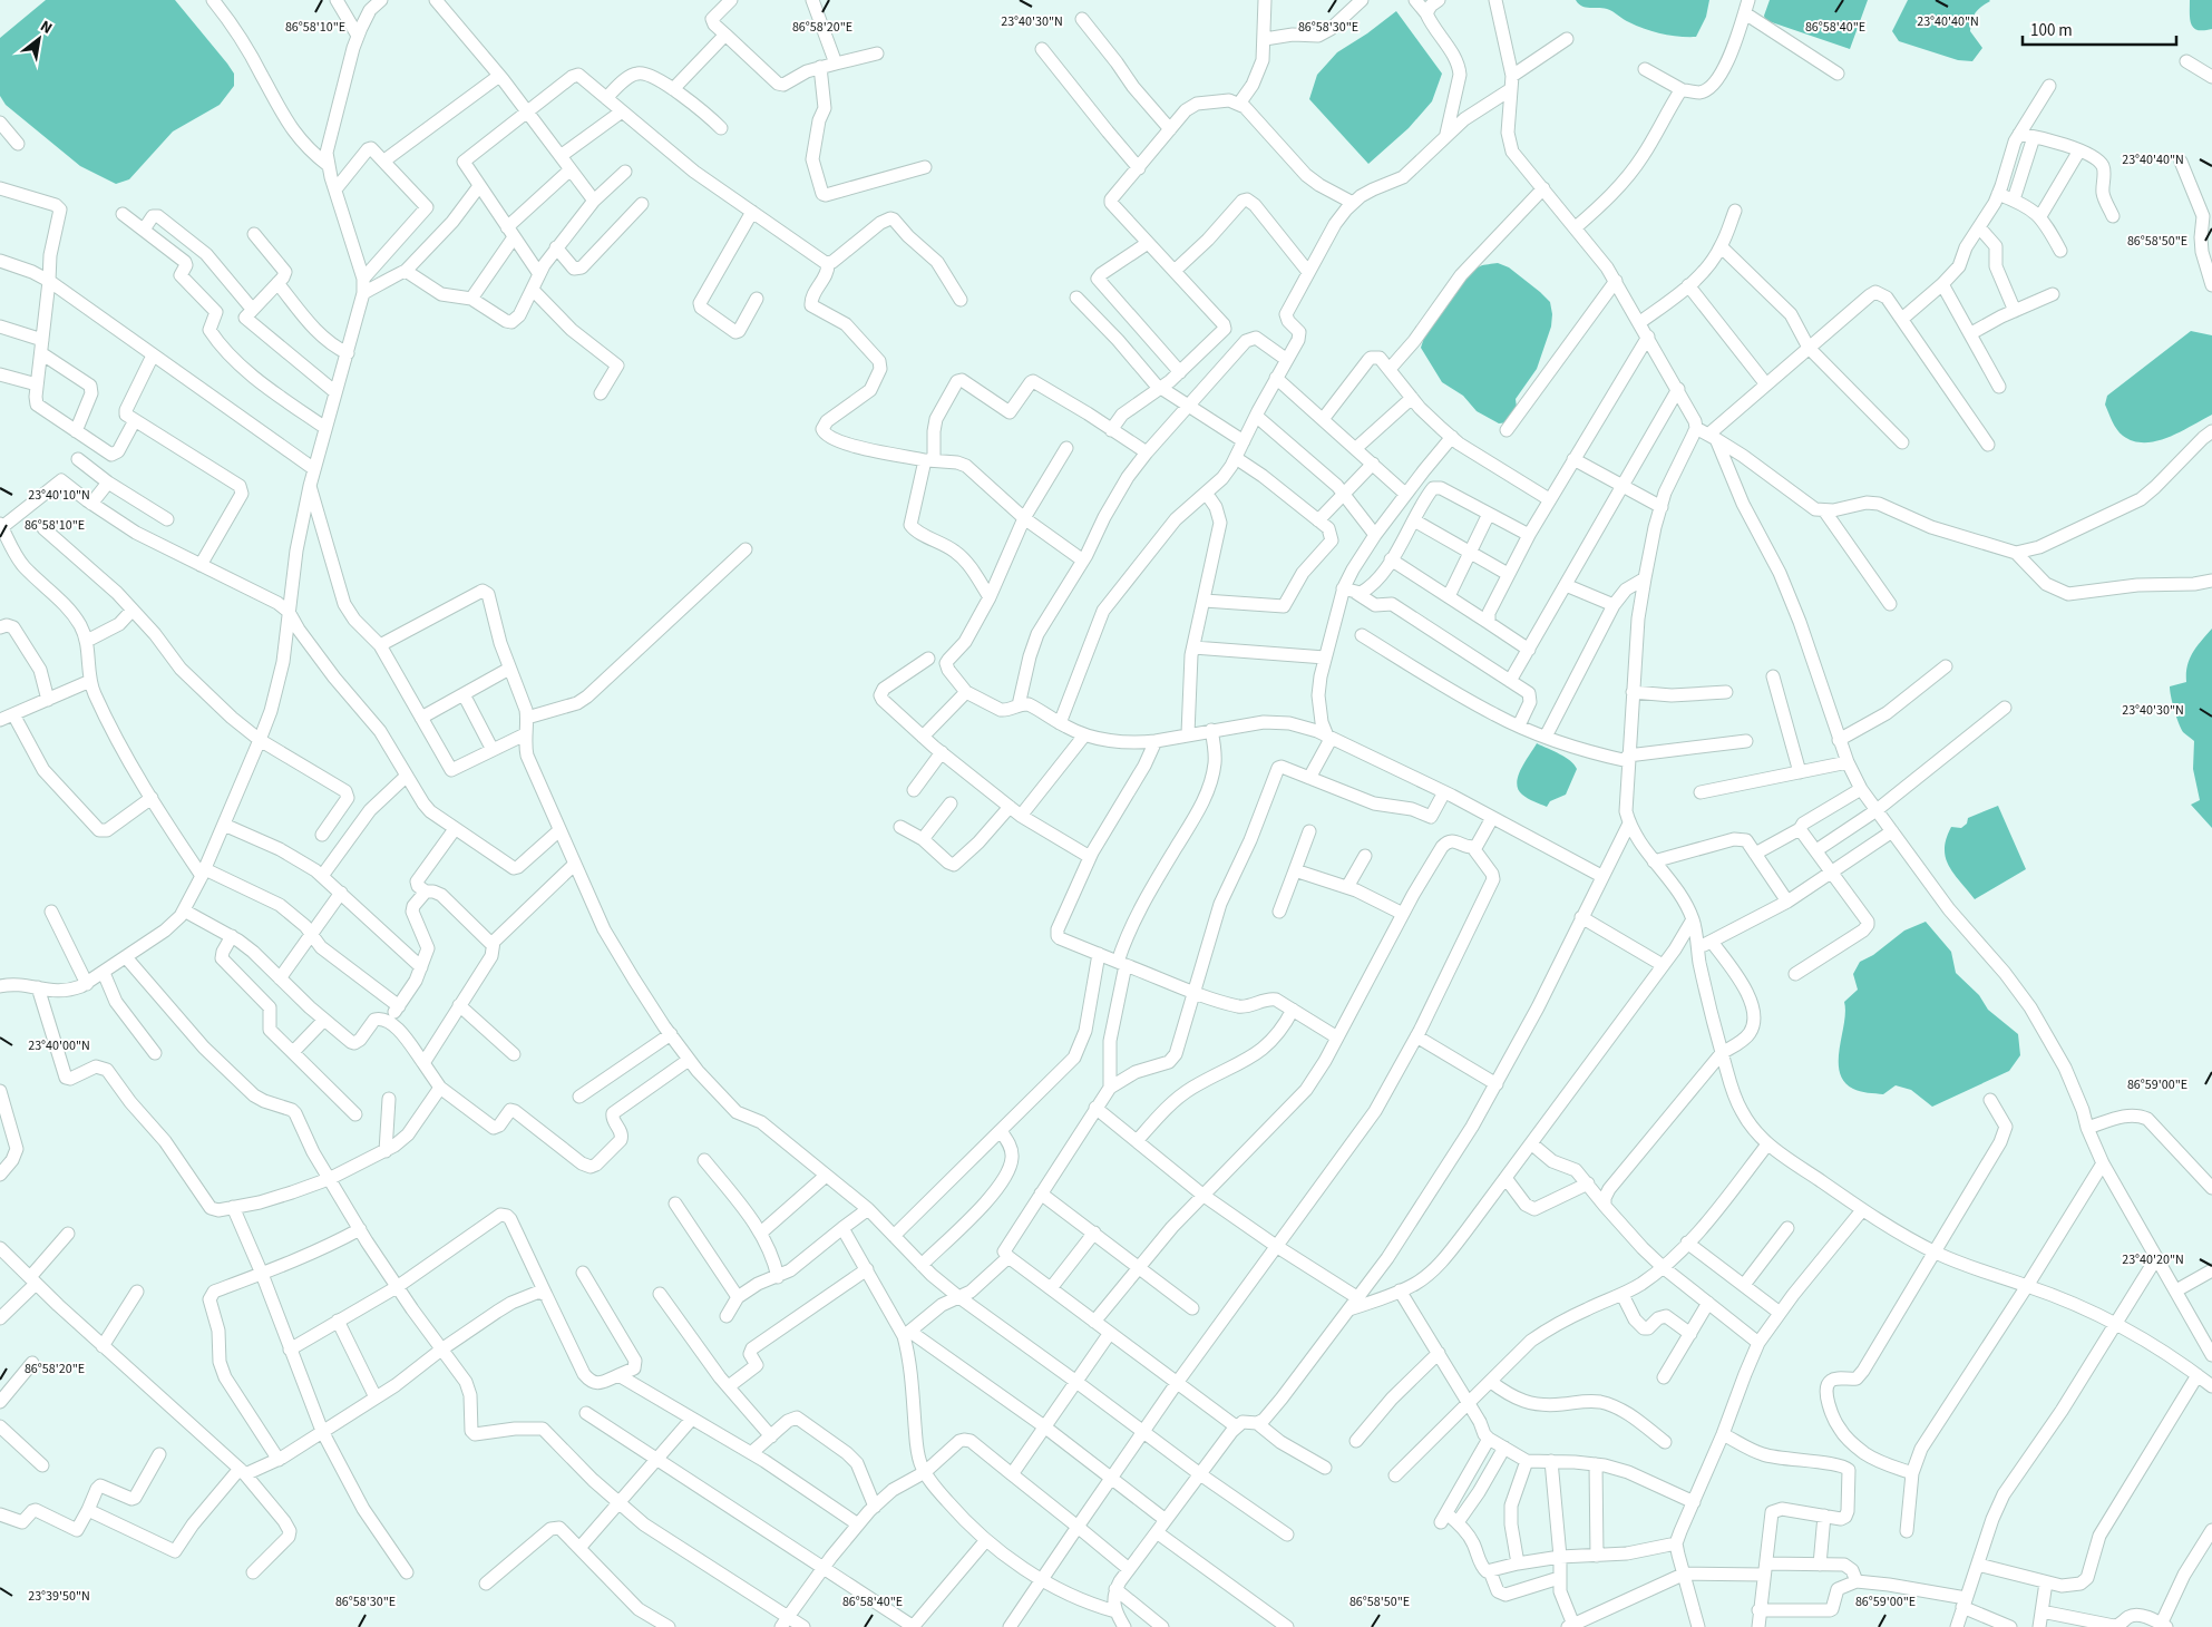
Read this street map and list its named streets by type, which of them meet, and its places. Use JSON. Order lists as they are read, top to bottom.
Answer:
{
  "scale_bar": "100 m",
  "north": "top right",
  "coordinates": [
    "23°40'30\"N",
    "23°40'40\"N",
    "86°58'20\"E",
    "86°58'10\"E",
    "86°58'30\"E",
    "86°58'40\"E",
    "86°58'50\"E",
    "23°40'10\"N",
    "23°40'00\"N",
    "86°59'00\"E",
    "23°40'20\"N",
    "23°39'50\"N"
  ]
}
